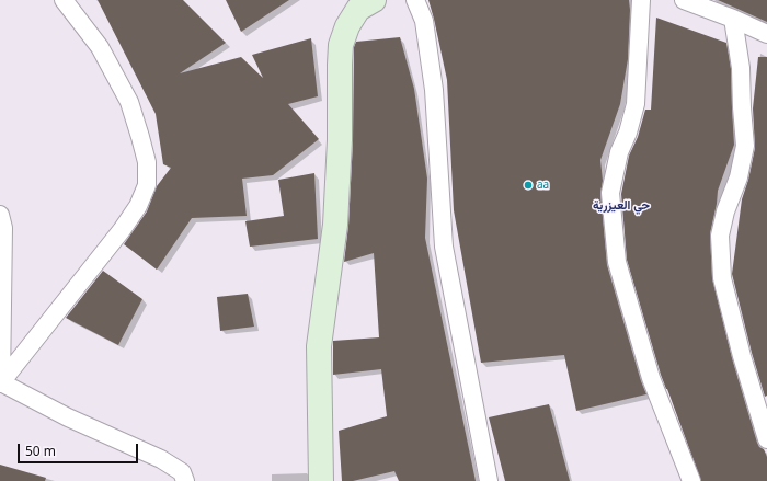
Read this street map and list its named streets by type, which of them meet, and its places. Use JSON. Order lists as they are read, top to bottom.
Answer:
{
  "districts": ["حي العيزرية"],
  "places": ["aa"],
  "scale_bar": "50 m"
}
